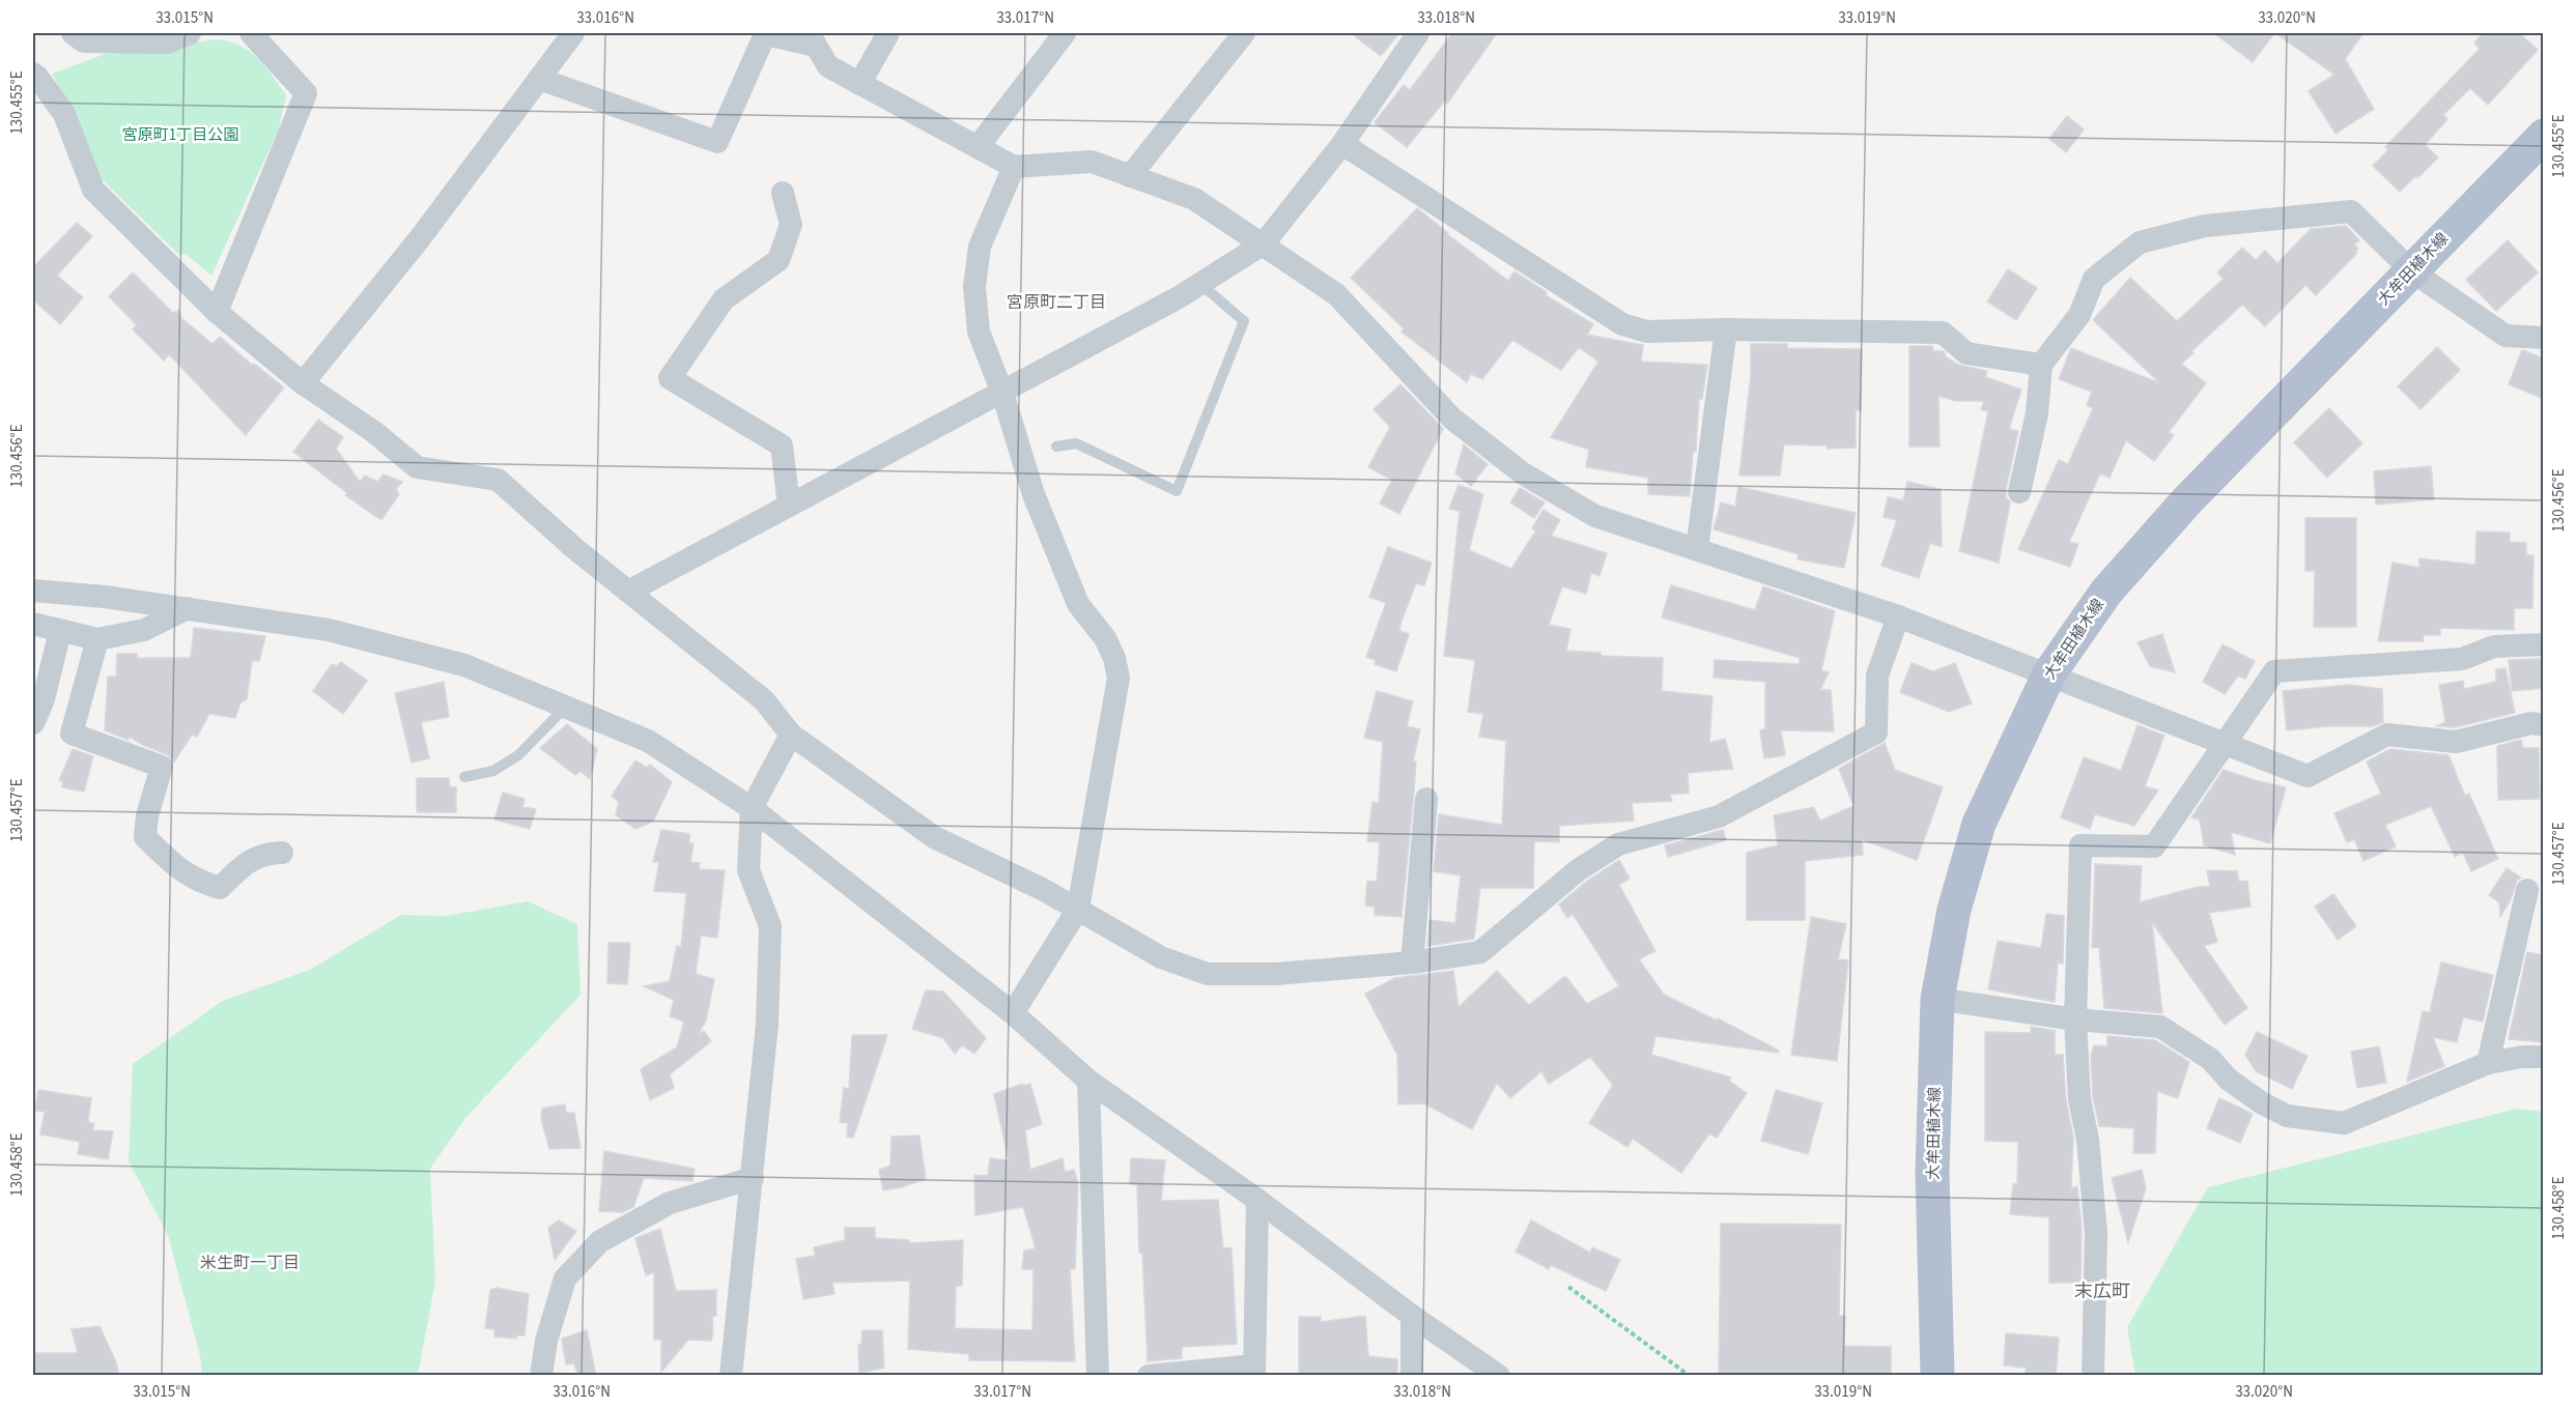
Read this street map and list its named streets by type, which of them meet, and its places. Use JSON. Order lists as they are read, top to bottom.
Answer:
{
  "streets": {
    "main road": ["大牟田植木線"]
  },
  "districts": ["宮原町二丁目", "米生町一丁目", "末広町"],
  "parks": ["宮原町1丁目公園"],
  "coordinates": [
    "33.015°N",
    "33.016°N",
    "33.017°N",
    "33.018°N",
    "33.019°N",
    "33.020°N",
    "130.455°E",
    "130.456°E",
    "130.457°E",
    "130.458°E"
  ]
}
